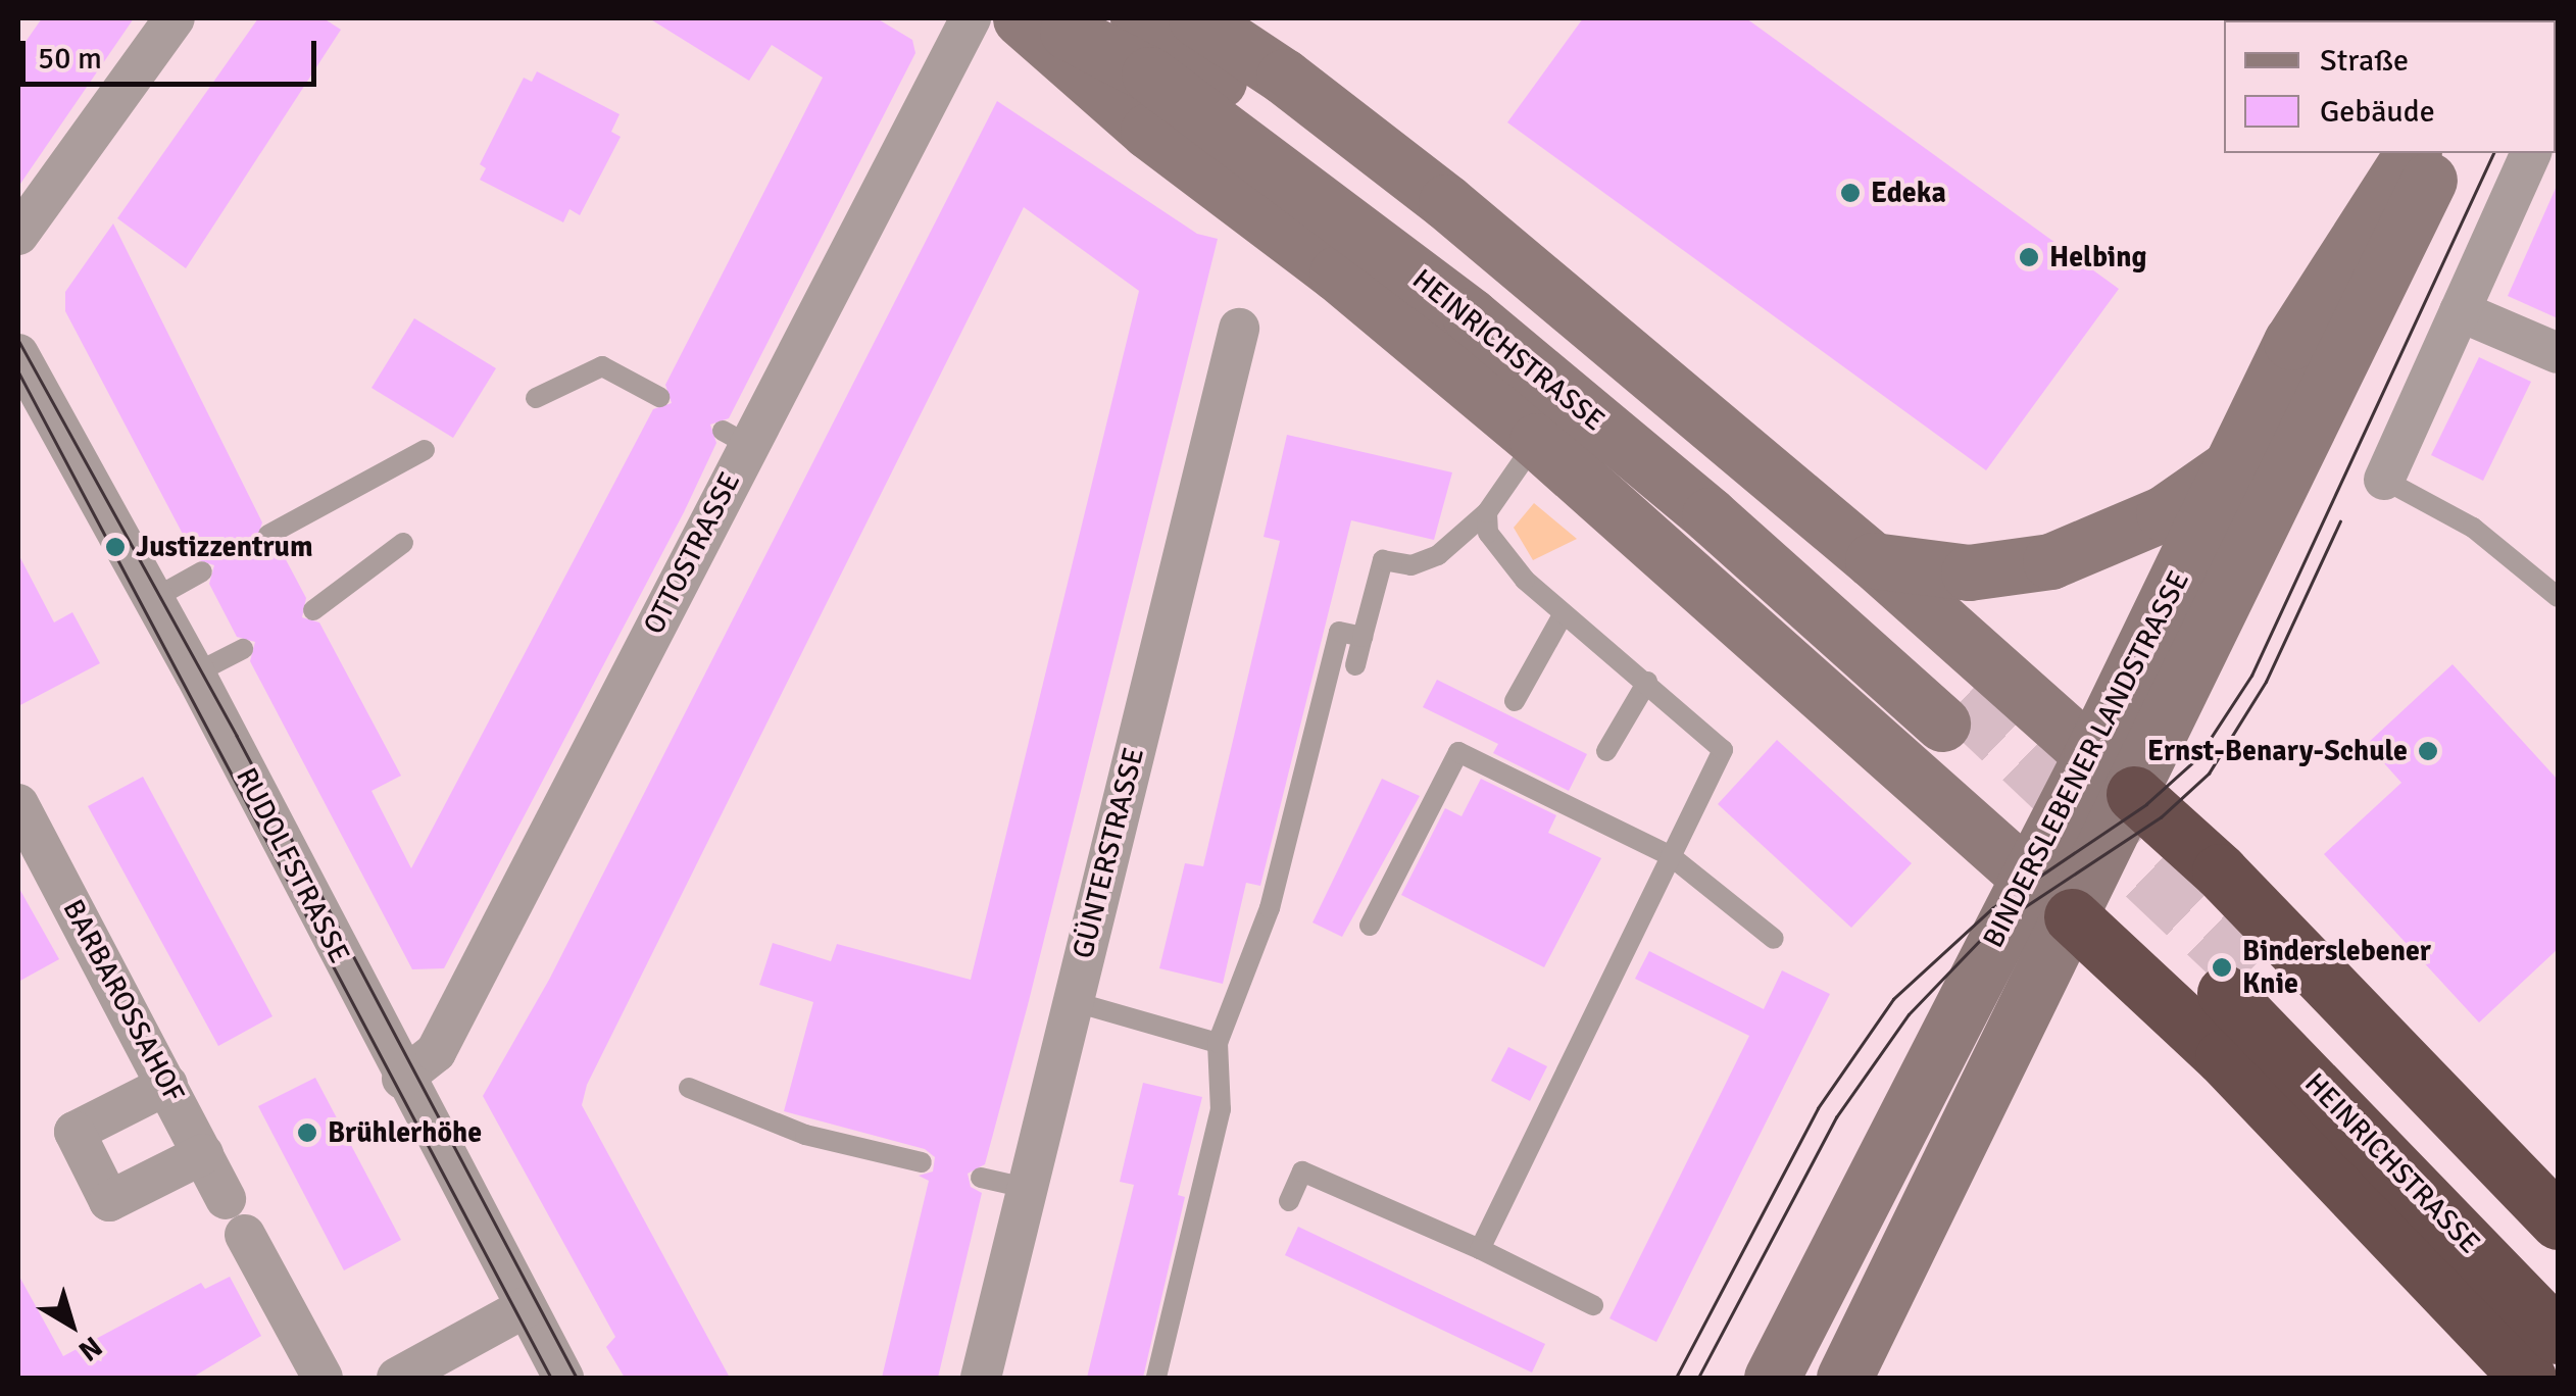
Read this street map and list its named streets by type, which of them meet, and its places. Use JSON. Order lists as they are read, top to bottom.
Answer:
{
  "streets": {
    "highway": ["HEINRICHSTRASSE"],
    "main road": ["BINDERSLEBENER LANDSTRASSE"],
    "street": [
      "OTTOSTRASSE",
      "GÜNTERSTRASSE",
      "RUDOLFSTRASSE",
      "BARBAROSSAHOF"
    ]
  },
  "crossings": [
    ["HEINRICHSTRASSE", "BINDERSLEBENER LANDSTRASSE"],
    ["OTTOSTRASSE", "RUDOLFSTRASSE"]
  ],
  "places": [
    "Edeka",
    "Helbing",
    "Justizzentrum",
    "Ernst-Benary-Schule",
    "Binderslebener Knie",
    "Brühlerhöhe"
  ],
  "legend": ["Straße", "Gebäude"],
  "scale_bar": "50 m",
  "north": "bottom right"
}
